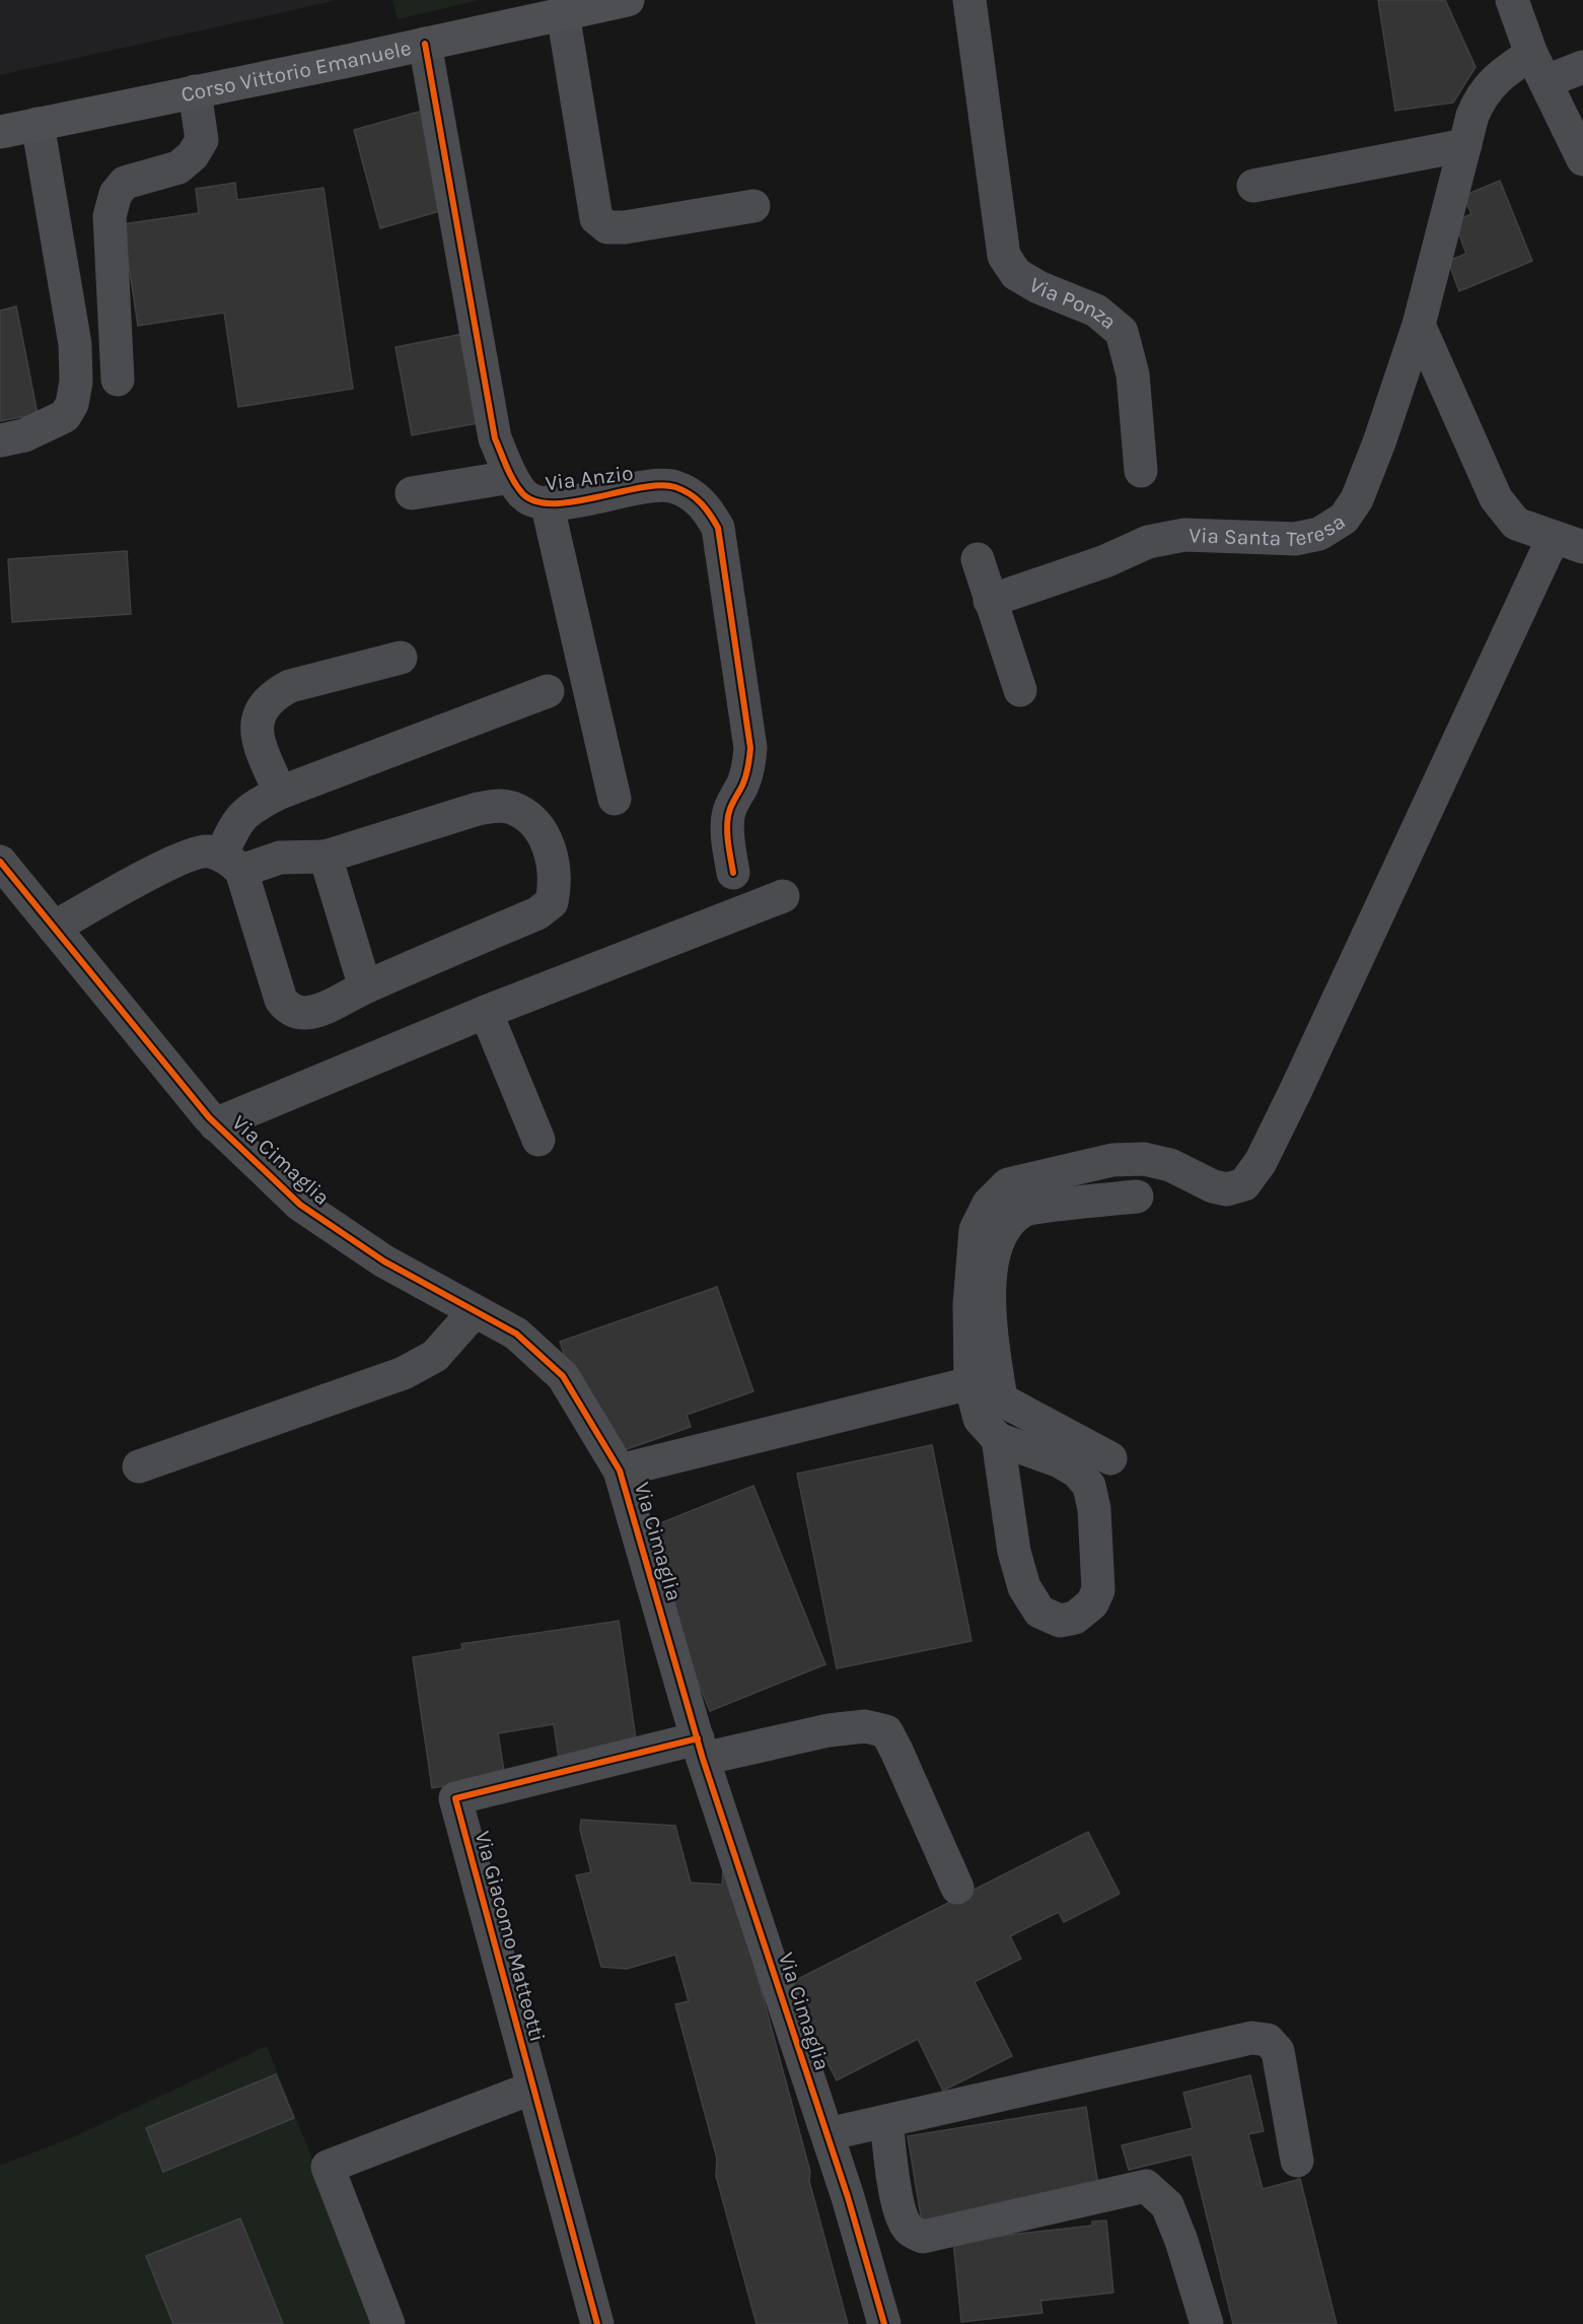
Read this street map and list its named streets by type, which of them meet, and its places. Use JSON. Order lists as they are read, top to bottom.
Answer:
{
  "streets": {
    "main road": ["Corso Vittorio Emanuele"],
    "street": [
      "Via Ponza",
      "Via Anzio",
      "Via Santa Teresa",
      "Via Cimaglia",
      "Via Giacomo Matteotti"
    ]
  },
  "crossings": [
    ["Corso Vittorio Emanuele", "Via Anzio"],
    ["Via Cimaglia", "Via Giacomo Matteotti"]
  ]
}
